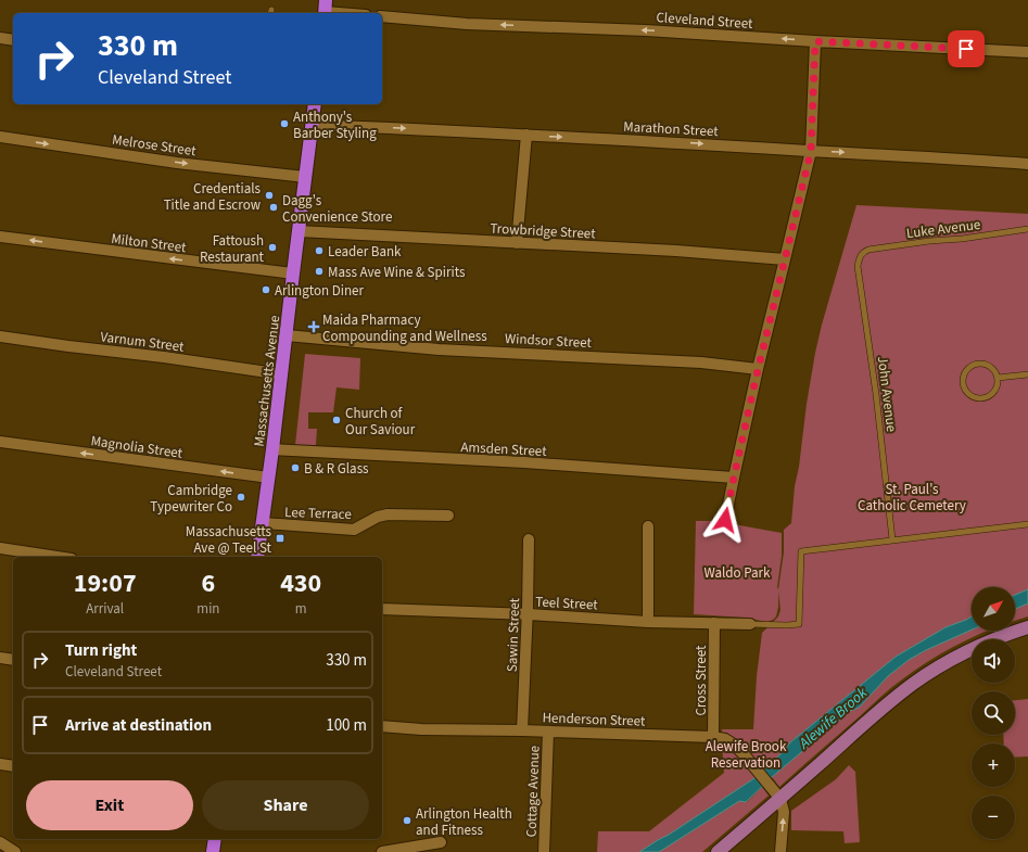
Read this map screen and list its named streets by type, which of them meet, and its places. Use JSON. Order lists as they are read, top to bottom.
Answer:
{
  "streets": {
    "highway": ["Massachusetts Avenue"],
    "street": [
      "Cleveland Street",
      "Marathon Street",
      "Melrose Street",
      "Trowbridge Street",
      "Milton Street",
      "Windsor Street",
      "Varnum Street",
      "Magnolia Street",
      "Amsden Street",
      "Lee Terrace",
      "Teel Street",
      "Sawin Street",
      "Cross Street",
      "Henderson Street",
      "Cottage Avenue"
    ],
    "lane": ["Luke Avenue", "John Avenue"]
  },
  "crossings": [
    ["Marathon Street", "Massachusetts Avenue"],
    ["Melrose Street", "Massachusetts Avenue"],
    ["Luke Avenue", "John Avenue"],
    ["Trowbridge Street", "Massachusetts Avenue"],
    ["Milton Street", "Massachusetts Avenue"],
    ["Windsor Street", "Massachusetts Avenue"],
    ["Varnum Street", "Massachusetts Avenue"],
    ["Massachusetts Avenue", "Magnolia Street"],
    ["Massachusetts Avenue", "Amsden Street"],
    ["Massachusetts Avenue", "Lee Terrace"],
    ["Teel Street", "Sawin Street"],
    ["Teel Street", "Cross Street"],
    ["Sawin Street", "Henderson Street"],
    ["Cross Street", "Henderson Street"],
    ["Henderson Street", "Cottage Avenue"]
  ],
  "one_way": [
    "Cleveland Street",
    "Marathon Street",
    "Melrose Street",
    "Milton Street",
    "Magnolia Street"
  ],
  "water": ["Alewife Brook"],
  "parks": ["St. Paul's Catholic Cemetery", "Waldo Park", "Alewife Brook Reservation"],
  "places": {
    "other": [
      "Anthony's Barber Styling",
      "Credentials Title and Escrow",
      "Dagg's Convenience Store",
      "Fattoush Restaurant",
      "Leader Bank",
      "Mass Ave Wine & Spirits",
      "Arlington Diner",
      "Church of Our Saviour",
      "B & R Glass",
      "Cambridge Typewriter Co",
      "Arlington Health and Fitness"
    ],
    "health": ["Maida Pharmacy Compounding and Wellness"],
    "transit": ["Massachusetts Ave @ Teel St"]
  },
  "north": "top right",
  "page": {
    "turn": ["330 m", "Cleveland Street"],
    "eta": [
      "19:07",
      "Arrival",
      "6",
      "min",
      "430",
      "m"
    ],
    "map_buttons": ["+", "−"],
    "list": [
      {
        "name": "Turn right",
        "note": "Cleveland Street",
        "value": "330 m"
      },
      {
        "name": "Arrive at destination",
        "value": "100 m"
      }
    ],
    "buttons": ["Exit", "Share"]
  }
}
